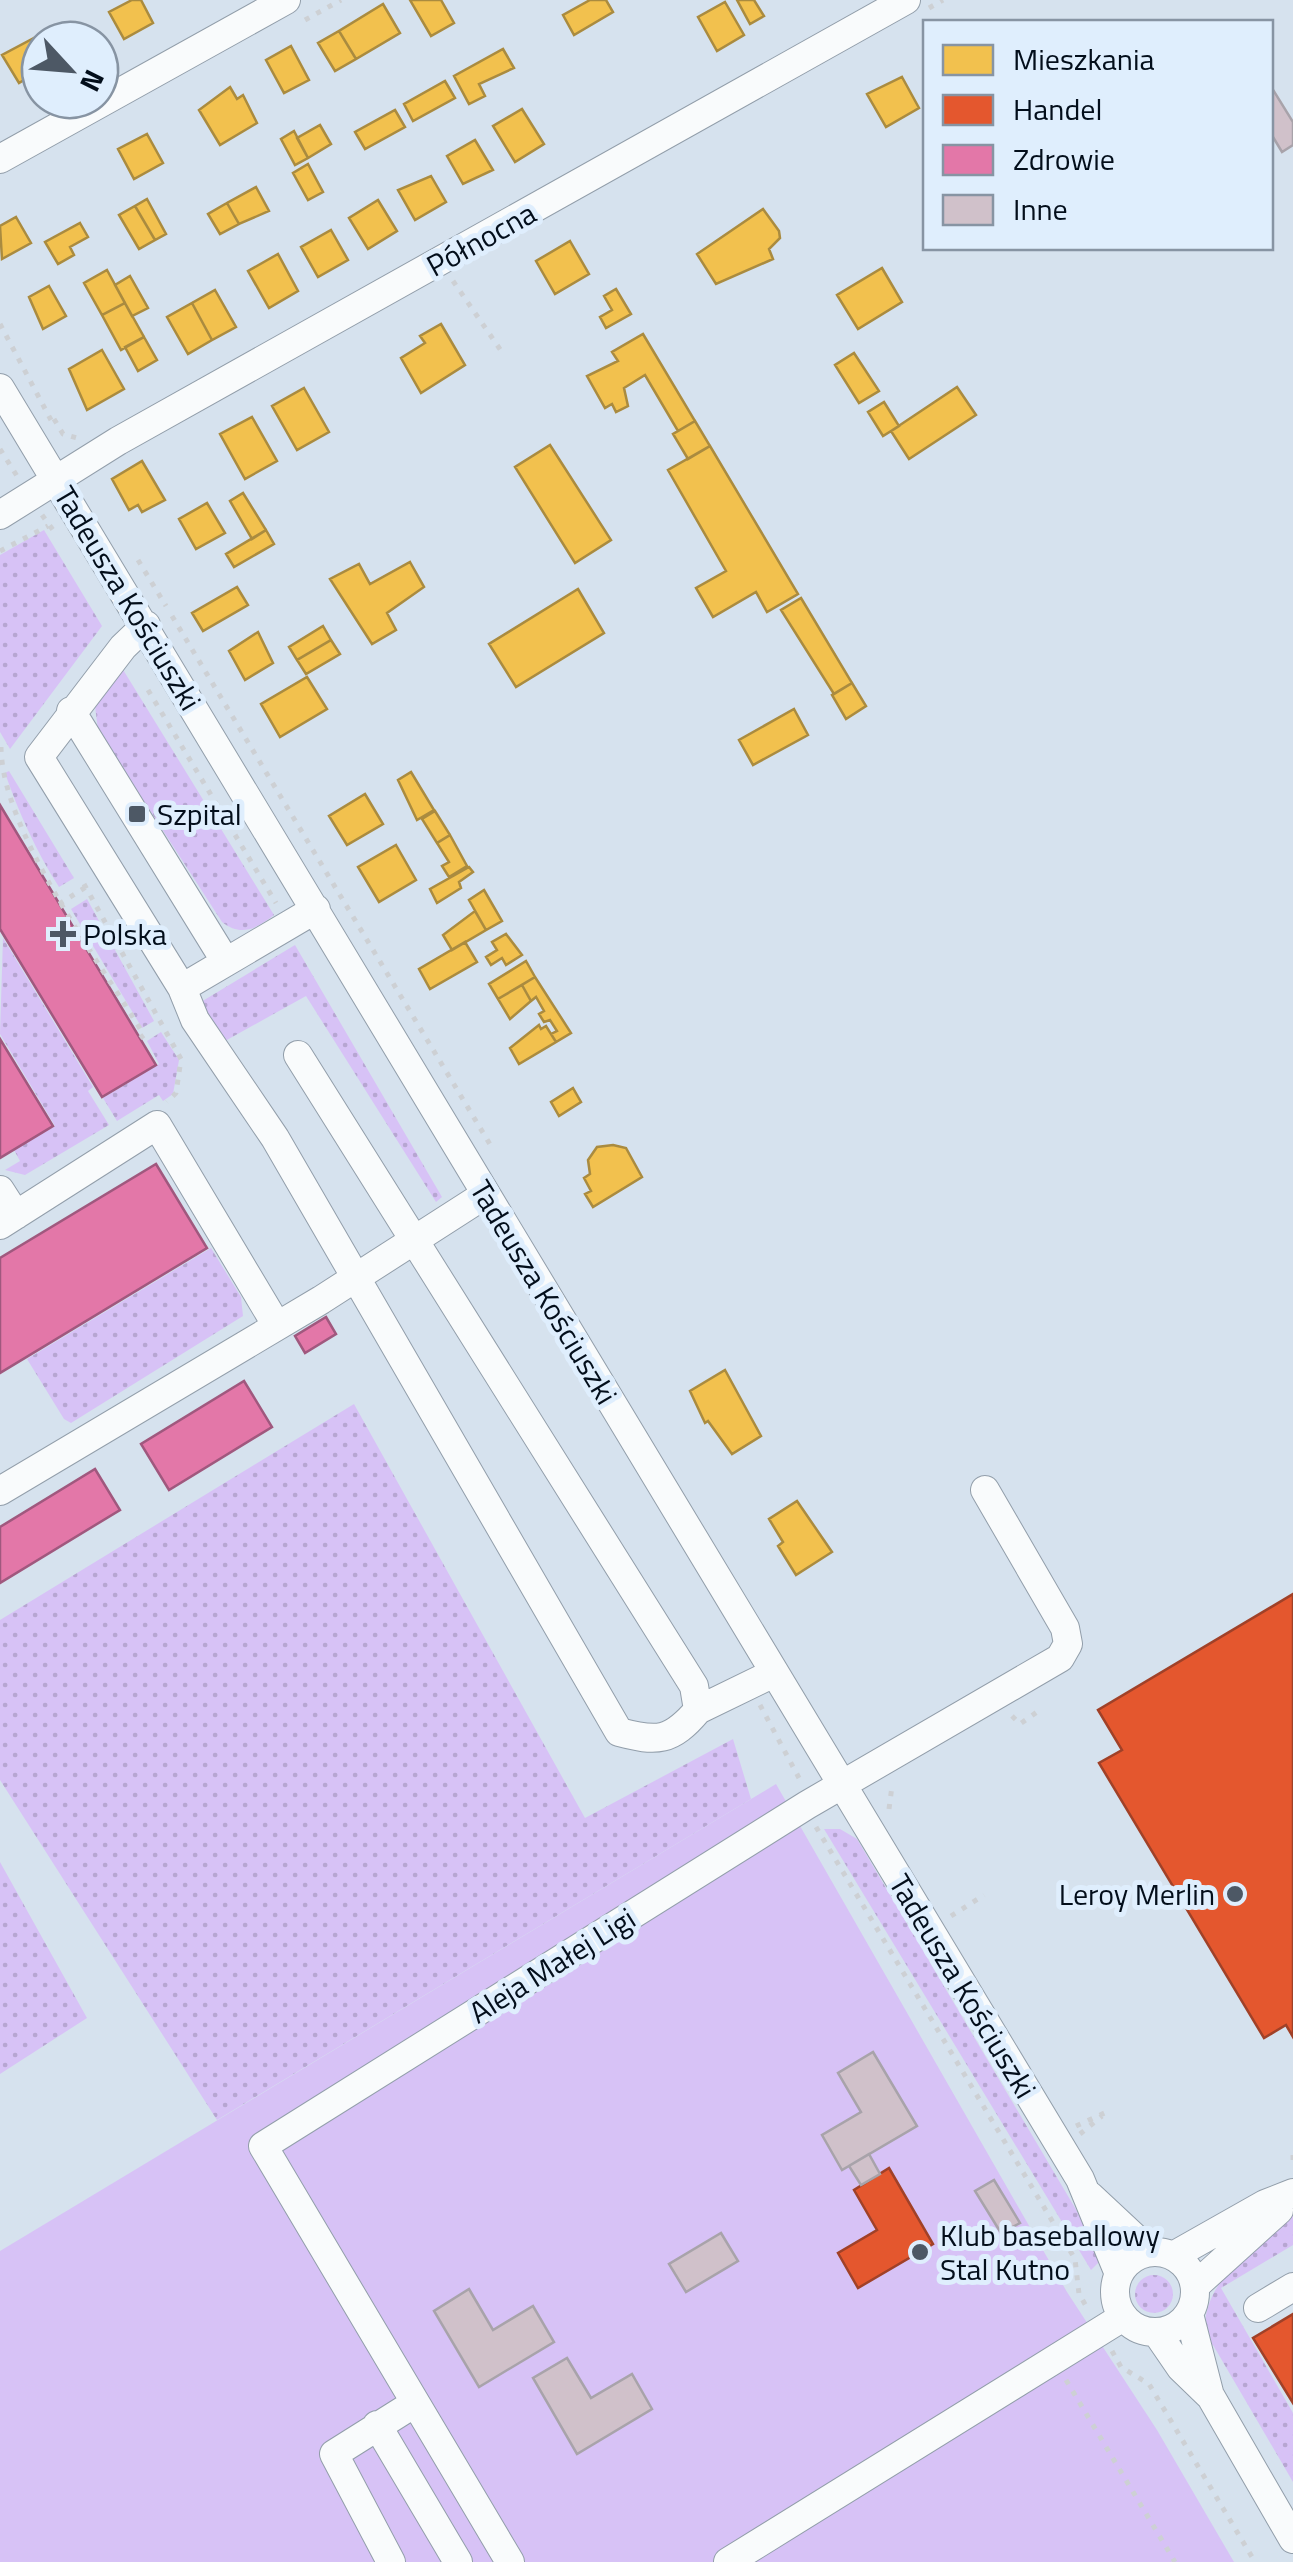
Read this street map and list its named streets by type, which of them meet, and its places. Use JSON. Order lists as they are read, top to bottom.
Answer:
{
  "streets": {
    "street": ["Północna", "Tadeusza Kościuszki", "Aleja Małej Ligi"]
  },
  "crossings": [
    ["Północna", "Tadeusza Kościuszki"],
    ["Tadeusza Kościuszki", "Aleja Małej Ligi"]
  ],
  "places": {
    "transit": ["Szpital"],
    "health": ["Polska"],
    "other": ["Leroy Merlin", "Klub baseballowy Stal Kutno"]
  },
  "legend": [
    "Mieszkania",
    "Handel",
    "Zdrowie",
    "Inne"
  ],
  "north": "bottom right"
}
